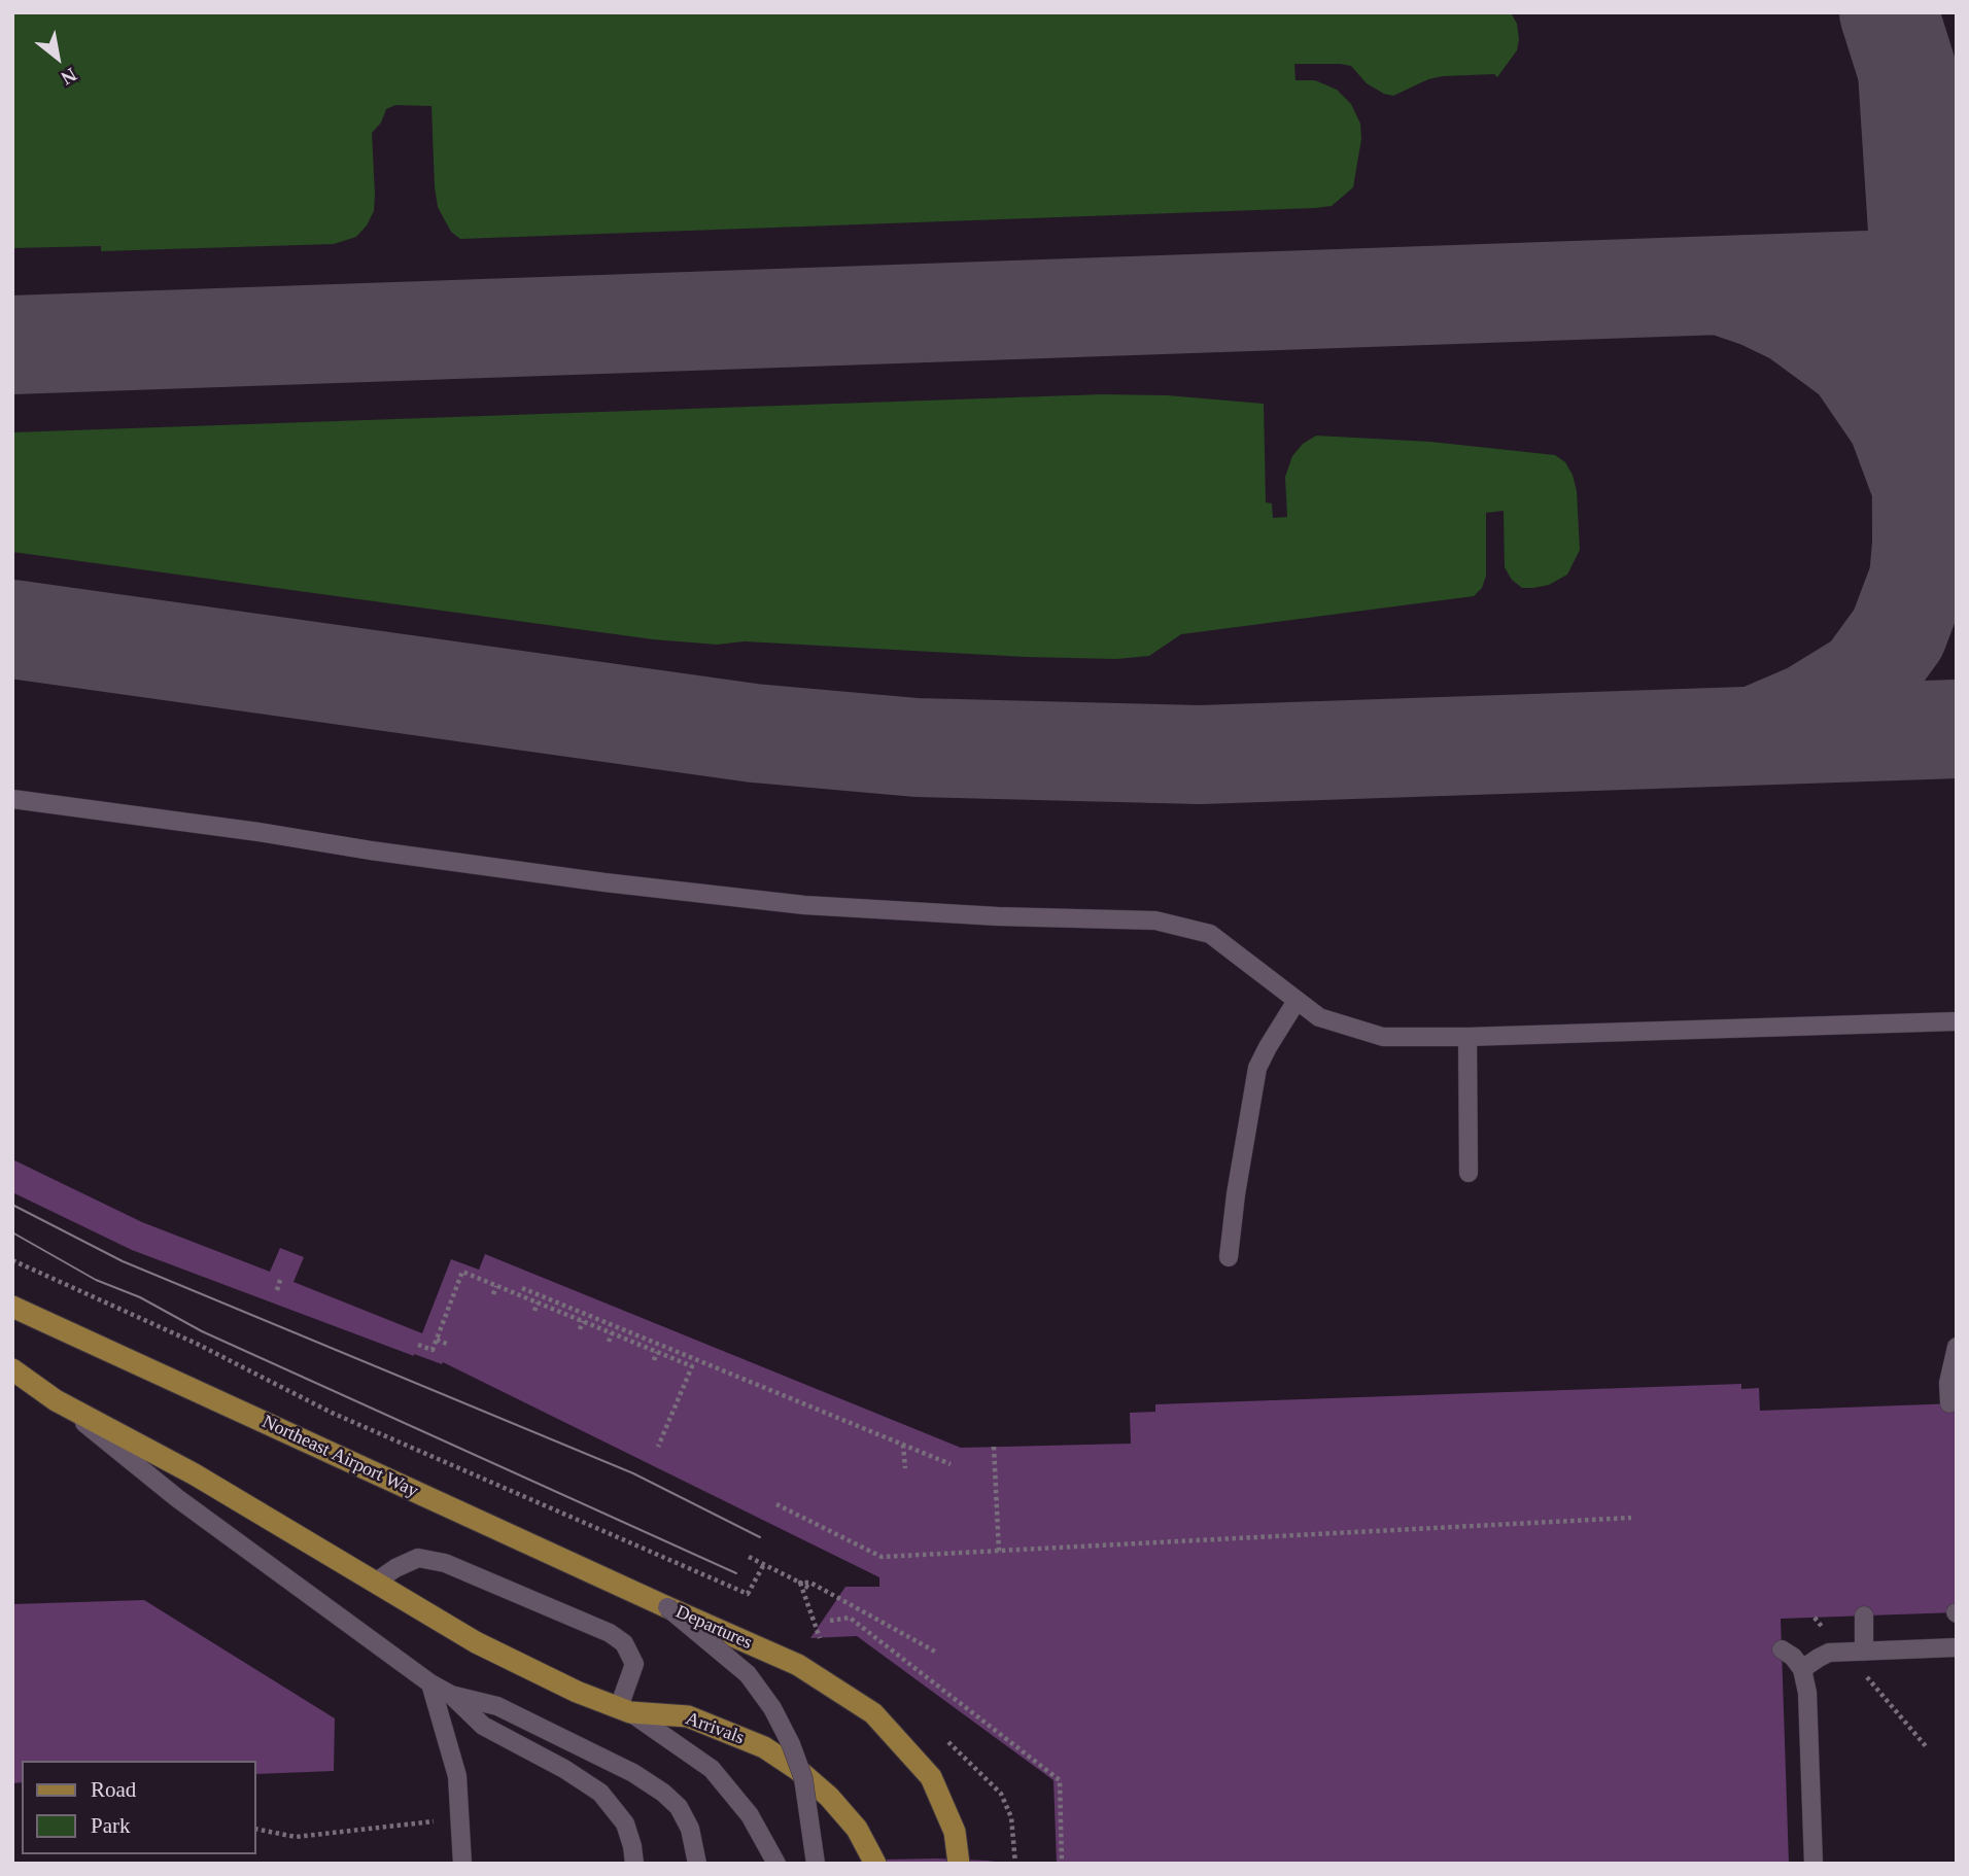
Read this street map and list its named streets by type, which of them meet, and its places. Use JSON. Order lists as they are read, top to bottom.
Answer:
{
  "streets": {
    "main road": ["Northeast Airport Way", "Departures", "Arrivals"]
  },
  "crossings": [
    ["Northeast Airport Way", "Departures"]
  ],
  "legend": ["Road", "Park"],
  "north": "bottom right"
}
